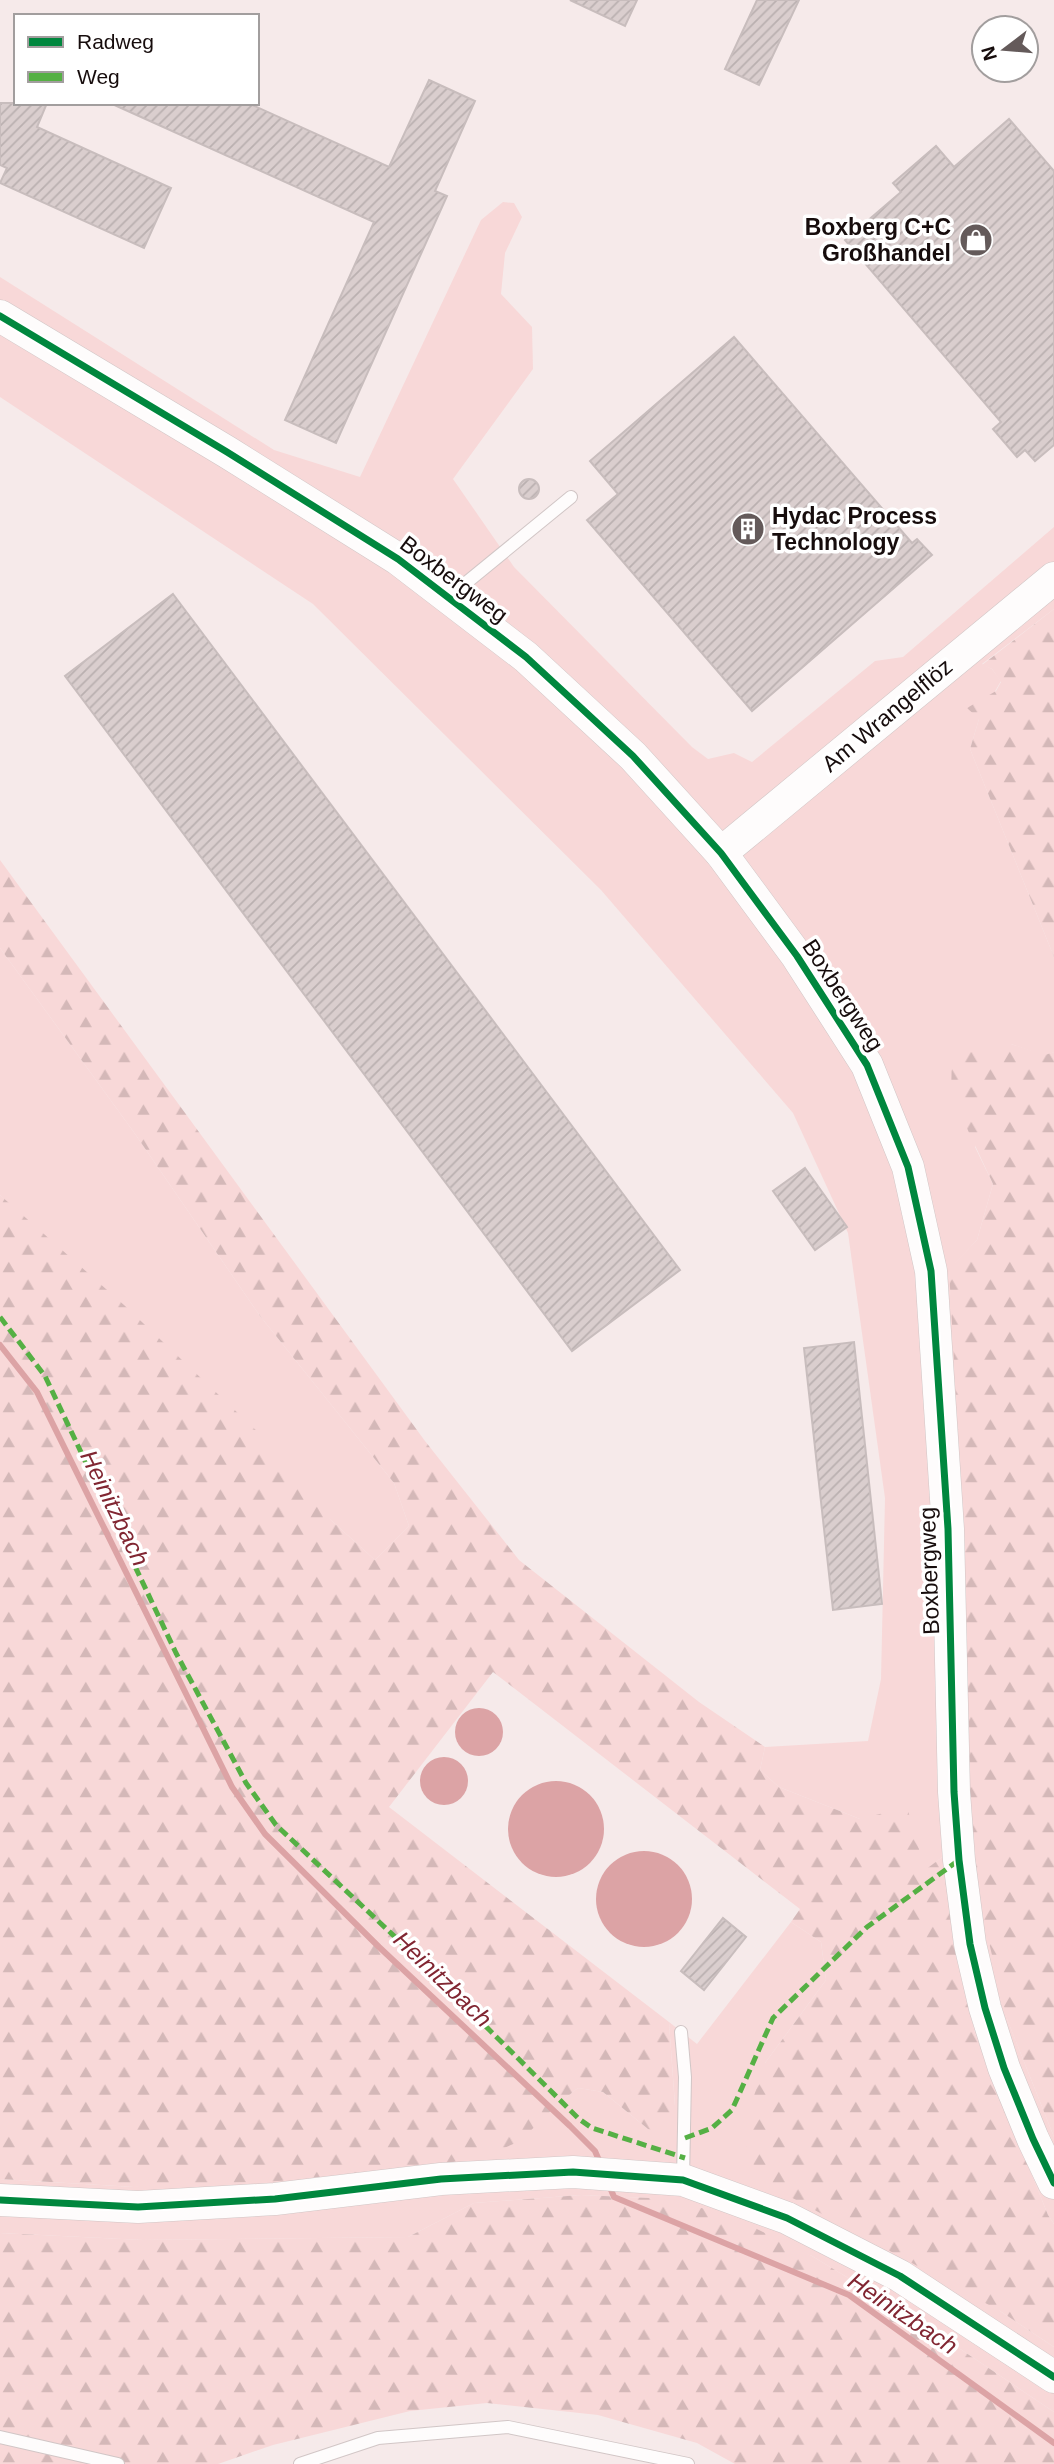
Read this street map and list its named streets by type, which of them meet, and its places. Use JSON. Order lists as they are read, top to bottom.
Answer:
{
  "streets": {
    "street": ["Boxbergweg", "Am Wrangelflöz"]
  },
  "crossings": [
    ["Boxbergweg", "Am Wrangelflöz"]
  ],
  "water": ["Heinitzbach"],
  "places": {
    "shop": ["Boxberg C+C Großhandel"],
    "building": ["Hydac Process Technology"]
  },
  "legend": ["Radweg", "Weg"],
  "north": "left"
}
